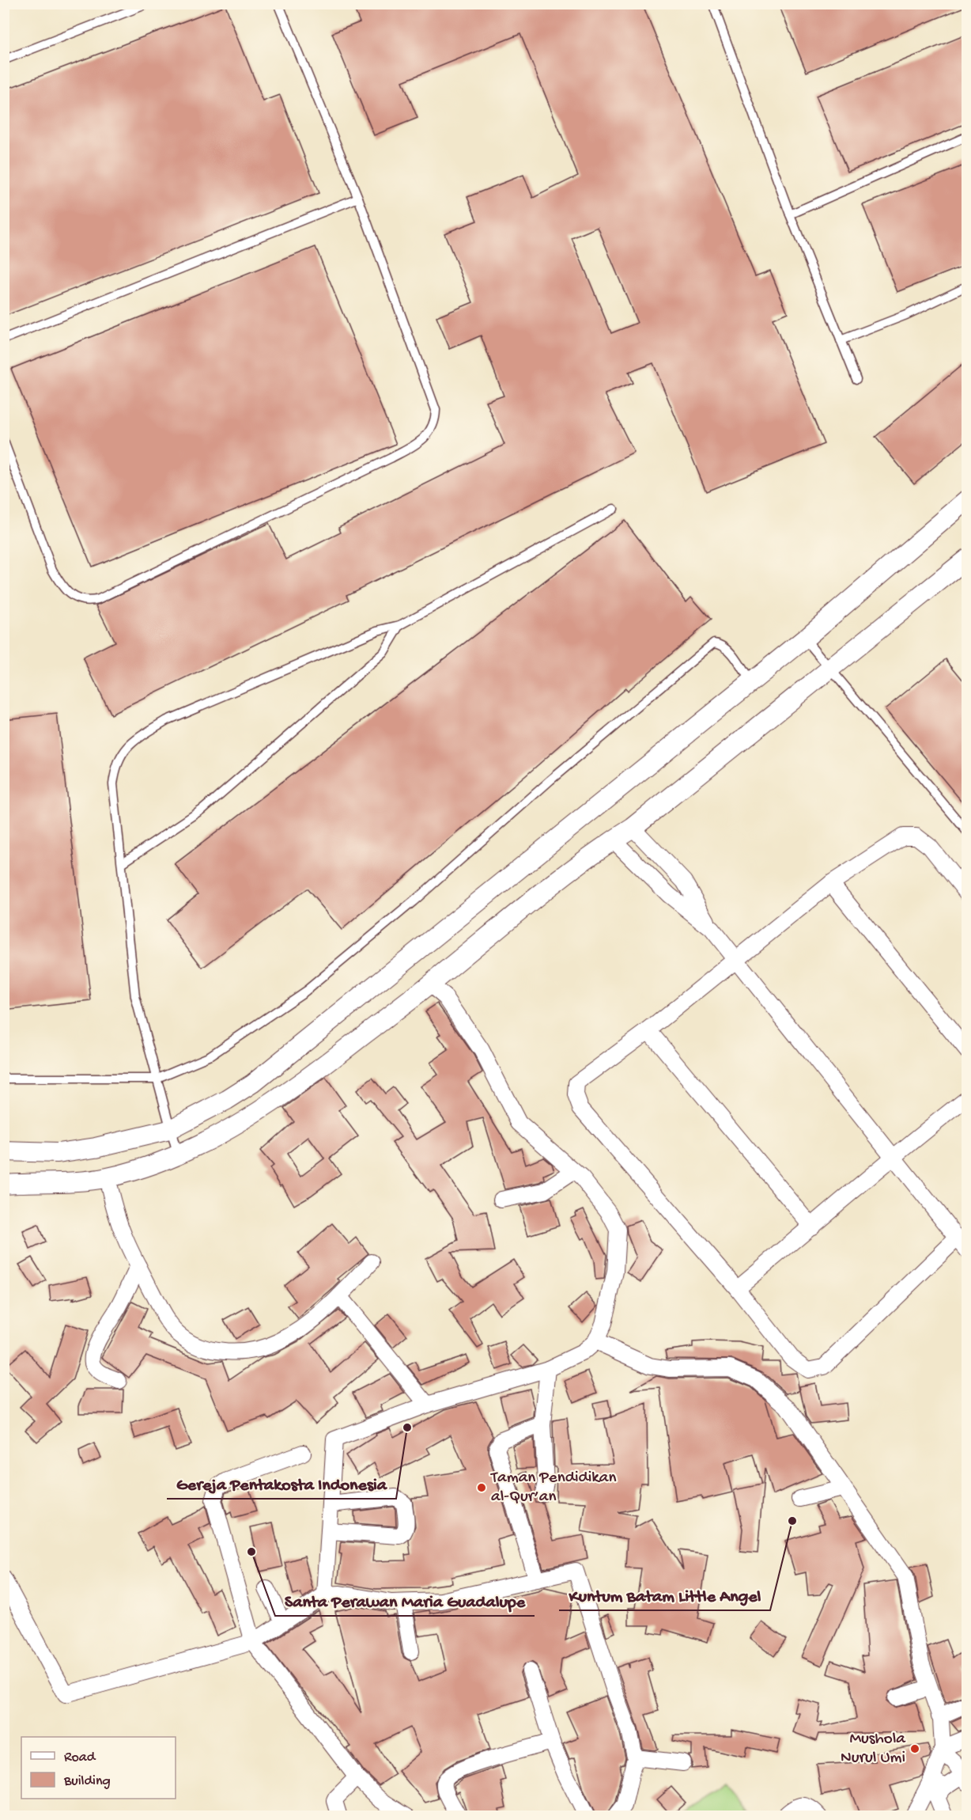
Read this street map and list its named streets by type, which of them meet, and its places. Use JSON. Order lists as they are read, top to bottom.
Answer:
{
  "places": [
    "Gereja Pentakosta Indonesia",
    "Taman Pendidikan al-Qur’an",
    "Kuntum Batam Little Angel",
    "Santa Perawan Maria Guadalupe",
    "Mushola Nurul Umi"
  ],
  "legend": ["Road", "Building"]
}
